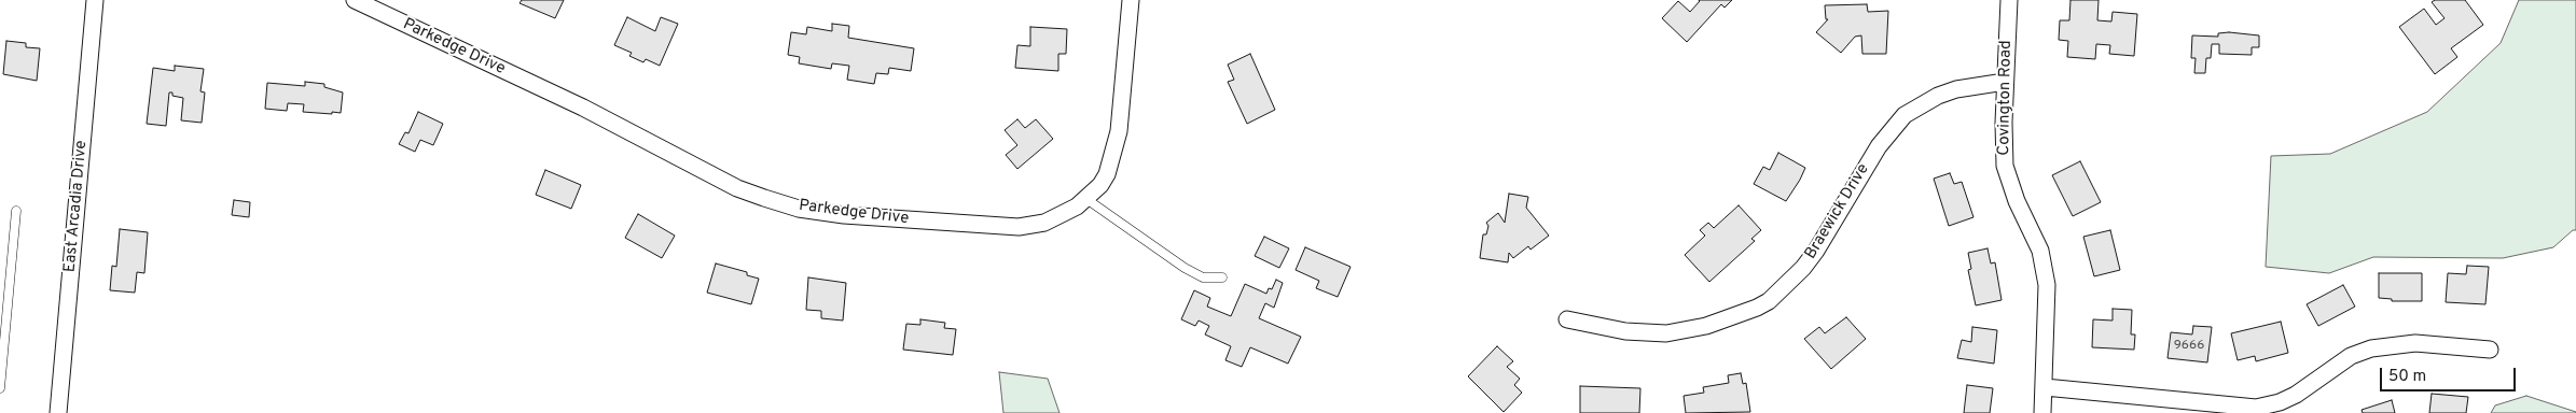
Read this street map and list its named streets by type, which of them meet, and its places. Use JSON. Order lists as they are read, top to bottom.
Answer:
{
  "streets": {
    "street": [
      "Parkedge Drive",
      "Covington Road",
      "East Arcadia Drive",
      "Braewick Drive"
    ]
  },
  "crossings": [
    ["Covington Road", "Braewick Drive"]
  ],
  "house_numbers": ["9666"],
  "scale_bar": "50 m"
}
